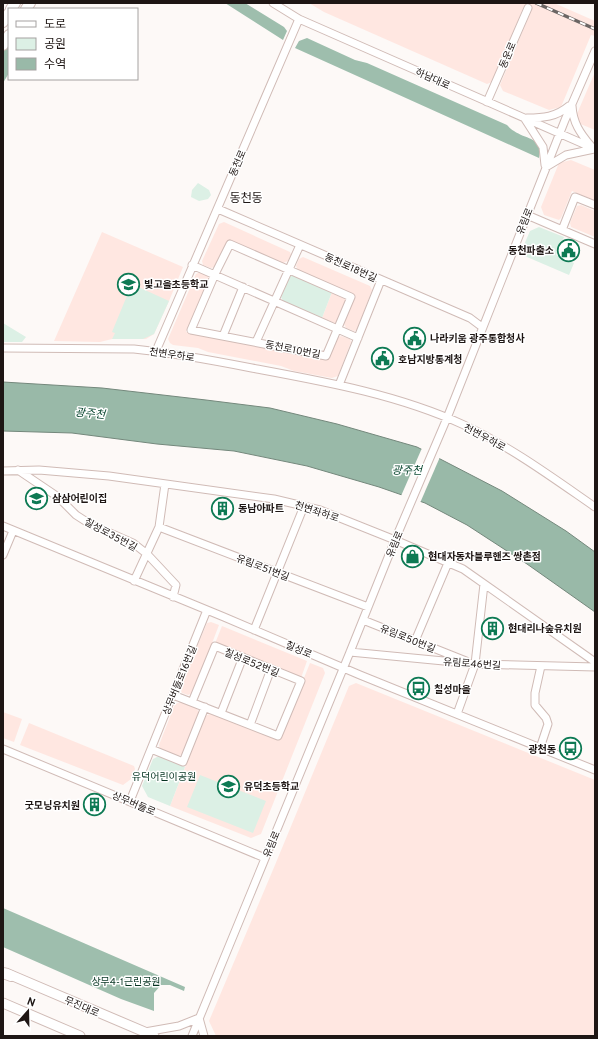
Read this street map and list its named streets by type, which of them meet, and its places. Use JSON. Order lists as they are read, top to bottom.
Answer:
{
  "streets": {
    "main road": ["무진대로"],
    "street": [
      "동운로",
      "하남대로",
      "동천로",
      "유림로",
      "동천로18번길",
      "동천로10번길",
      "천변우하로",
      "천변좌하로",
      "칠성로35번길",
      "유림로51번길",
      "유림로50번길",
      "칠성로",
      "칠성로52번길",
      "유림로46번길",
      "상무버들로16번길",
      "상무버들로"
    ]
  },
  "crossings": [
    ["동운로", "하남대로"],
    ["하남대로", "동천로"],
    ["하남대로", "유림로"],
    ["동천로", "동천로18번길"],
    ["동천로", "천변우하로"],
    ["유림로", "동천로18번길"],
    ["유림로", "천변우하로"],
    ["유림로", "천변좌하로"],
    ["유림로", "유림로51번길"],
    ["유림로", "유림로50번길"],
    ["유림로", "칠성로"],
    ["유림로", "유림로46번길"],
    ["유림로", "상무버들로"],
    ["동천로18번길", "동천로10번길"],
    ["천변좌하로", "칠성로35번길"],
    ["칠성로35번길", "유림로51번길"],
    ["칠성로35번길", "칠성로"],
    ["유림로50번길", "유림로46번길"],
    ["칠성로", "상무버들로16번길"],
    ["상무버들로16번길", "상무버들로"]
  ],
  "districts": ["동천동"],
  "water": ["광주천"],
  "parks": ["유덕어린이공원", "상무4-1근린공원"],
  "places": {
    "public building": ["동천파출소", "나라키움 광주통합청사", "호남지방통계청"],
    "school or university": ["빛고을초등학교", "삼삼어린이집", "유덕초등학교"],
    "building": ["동남아파트", "현대리나숲유치원", "굿모닝유치원"],
    "shop": ["현대자동차블루핸즈 쌍촌점"],
    "bus stop": ["칠성마을", "광천동"]
  },
  "legend": ["도로", "공원", "수역"],
  "north": "top"
}
